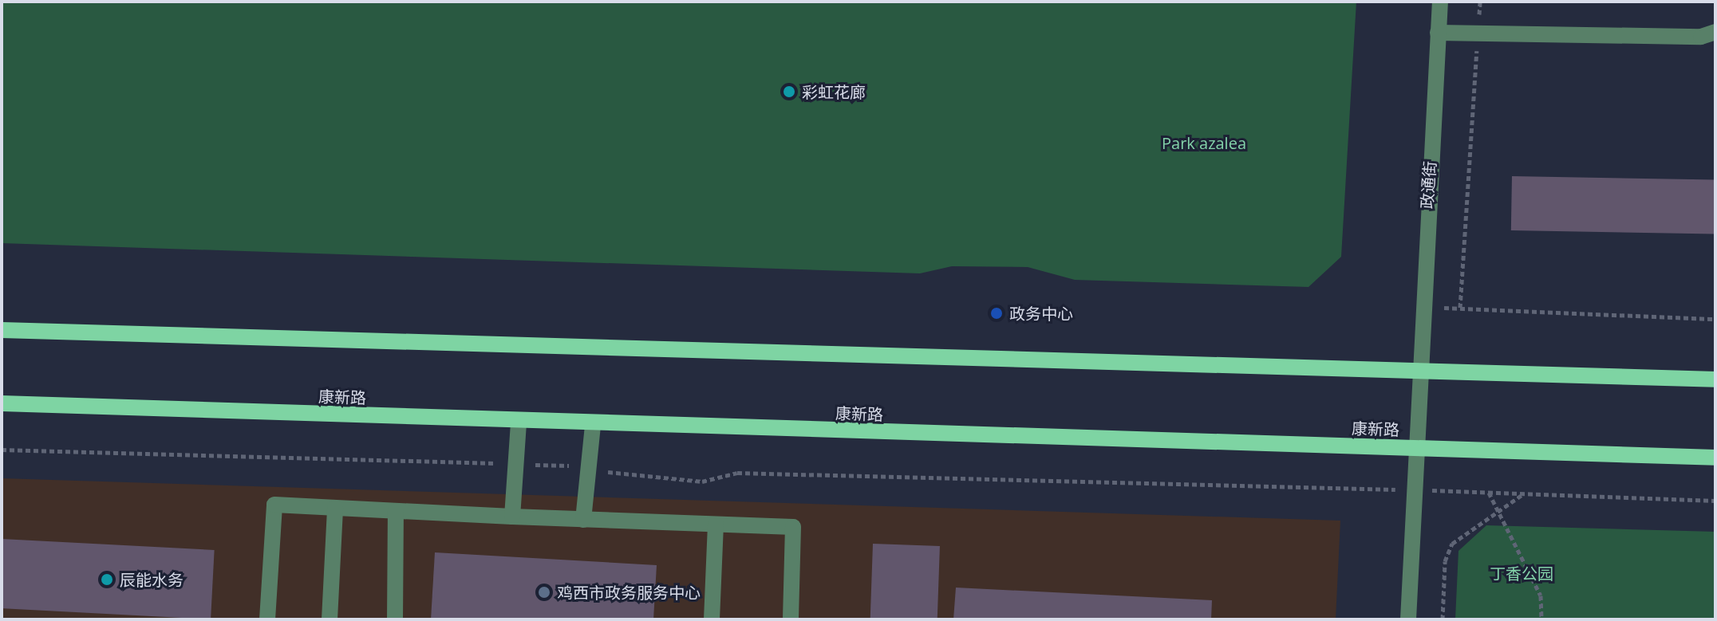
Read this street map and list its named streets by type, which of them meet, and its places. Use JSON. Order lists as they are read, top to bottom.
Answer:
{
  "streets": {
    "main road": ["康新路"],
    "street": ["政通街"]
  },
  "crossings": [
    ["政通街", "康新路"]
  ],
  "parks": ["Park azalea", "丁香公园"],
  "places": [
    "彩虹花廊",
    "政务中心",
    "辰能水务",
    "鸡西市政务服务中心"
  ]
}
